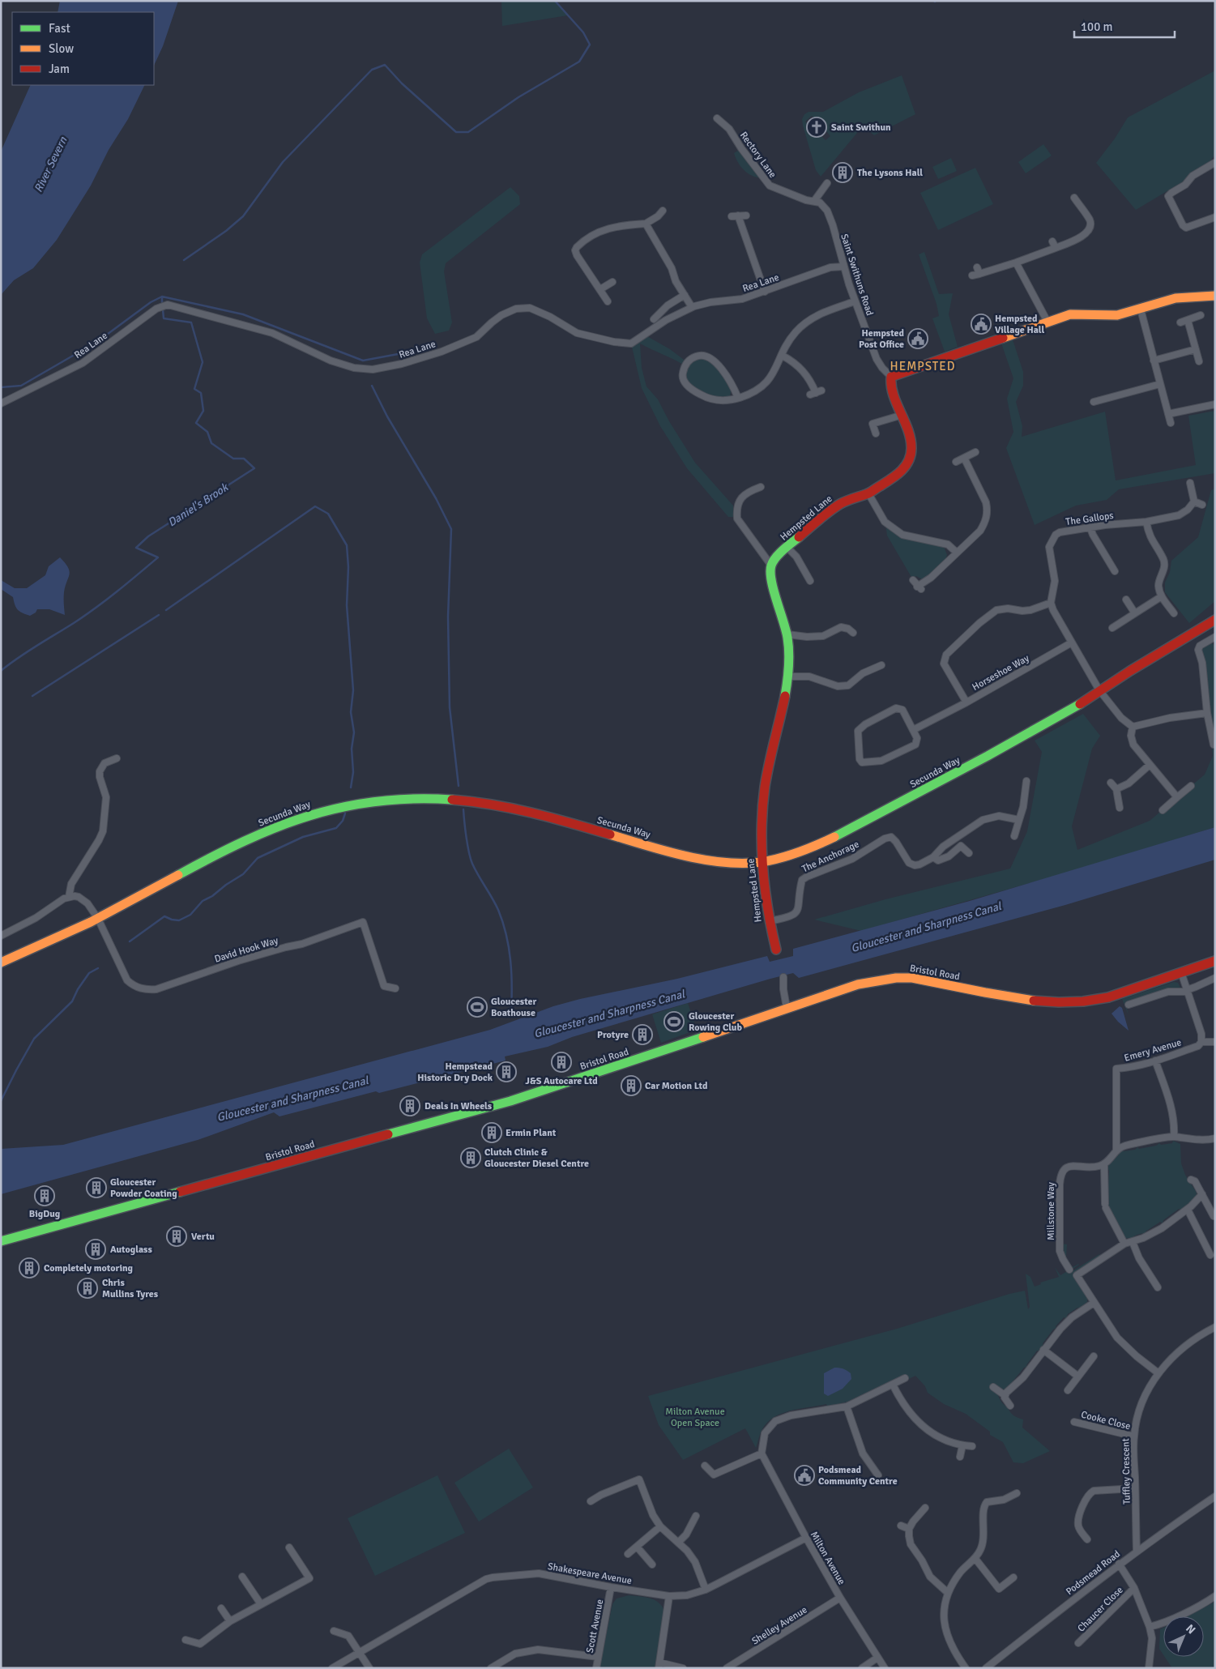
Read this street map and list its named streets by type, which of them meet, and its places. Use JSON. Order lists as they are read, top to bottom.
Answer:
{
  "streets": {
    "street": [
      "Rectory Lane",
      "Saint Swithuns Road",
      "Rea Lane",
      "Hempsted Lane",
      "The Gallops",
      "Horseshoe Way",
      "Secunda Way",
      "The Anchorage",
      "David Hook Way",
      "Bristol Road",
      "Emery Avenue",
      "Millstone Way",
      "Cooke Close",
      "Tuffley Crescent",
      "Milton Avenue",
      "Podsmead Road",
      "Shakespeare Avenue",
      "Chaucer Close",
      "Shelley Avenue",
      "Scott Avenue"
    ]
  },
  "crossings": [
    ["Rectory Lane", "Saint Swithuns Road"],
    ["Saint Swithuns Road", "Rea Lane"],
    ["Saint Swithuns Road", "Hempsted Lane"],
    ["Hempsted Lane", "Secunda Way"],
    ["Hempsted Lane", "The Anchorage"],
    ["The Gallops", "Horseshoe Way"],
    ["Secunda Way", "David Hook Way"],
    ["Cooke Close", "Tuffley Crescent"],
    ["Tuffley Crescent", "Podsmead Road"],
    ["Milton Avenue", "Shakespeare Avenue"],
    ["Milton Avenue", "Shelley Avenue"],
    ["Shakespeare Avenue", "Scott Avenue"]
  ],
  "districts": ["HEMPSTED"],
  "water": ["River Severn", "Daniel's Brook", "Gloucester and Sharpness Canal"],
  "parks": ["Milton Avenue Open Space"],
  "places": {
    "church": ["Saint Swithun"],
    "building": [
      "The Lysons Hall",
      "Protyre",
      "J&S Autocare Ltd",
      "Hempstead Historic Dry Dock",
      "Car Motion Ltd",
      "Deals In Wheels",
      "Ermin Plant",
      "Clutch Clinic & Gloucester Diesel Centre",
      "Gloucester Powder Coating",
      "BigDug",
      "Vertu",
      "Autoglass",
      "Completely motoring",
      "Chris Mullins Tyres"
    ],
    "public building": ["Hempsted Village Hall", "Hempsted Post Office", "Podsmead Community Centre"],
    "sports": ["Gloucester Boathouse", "Gloucester Rowing Club"]
  },
  "legend": ["Fast", "Slow", "Jam"],
  "scale_bar": "100 m",
  "north": "top right"
}
